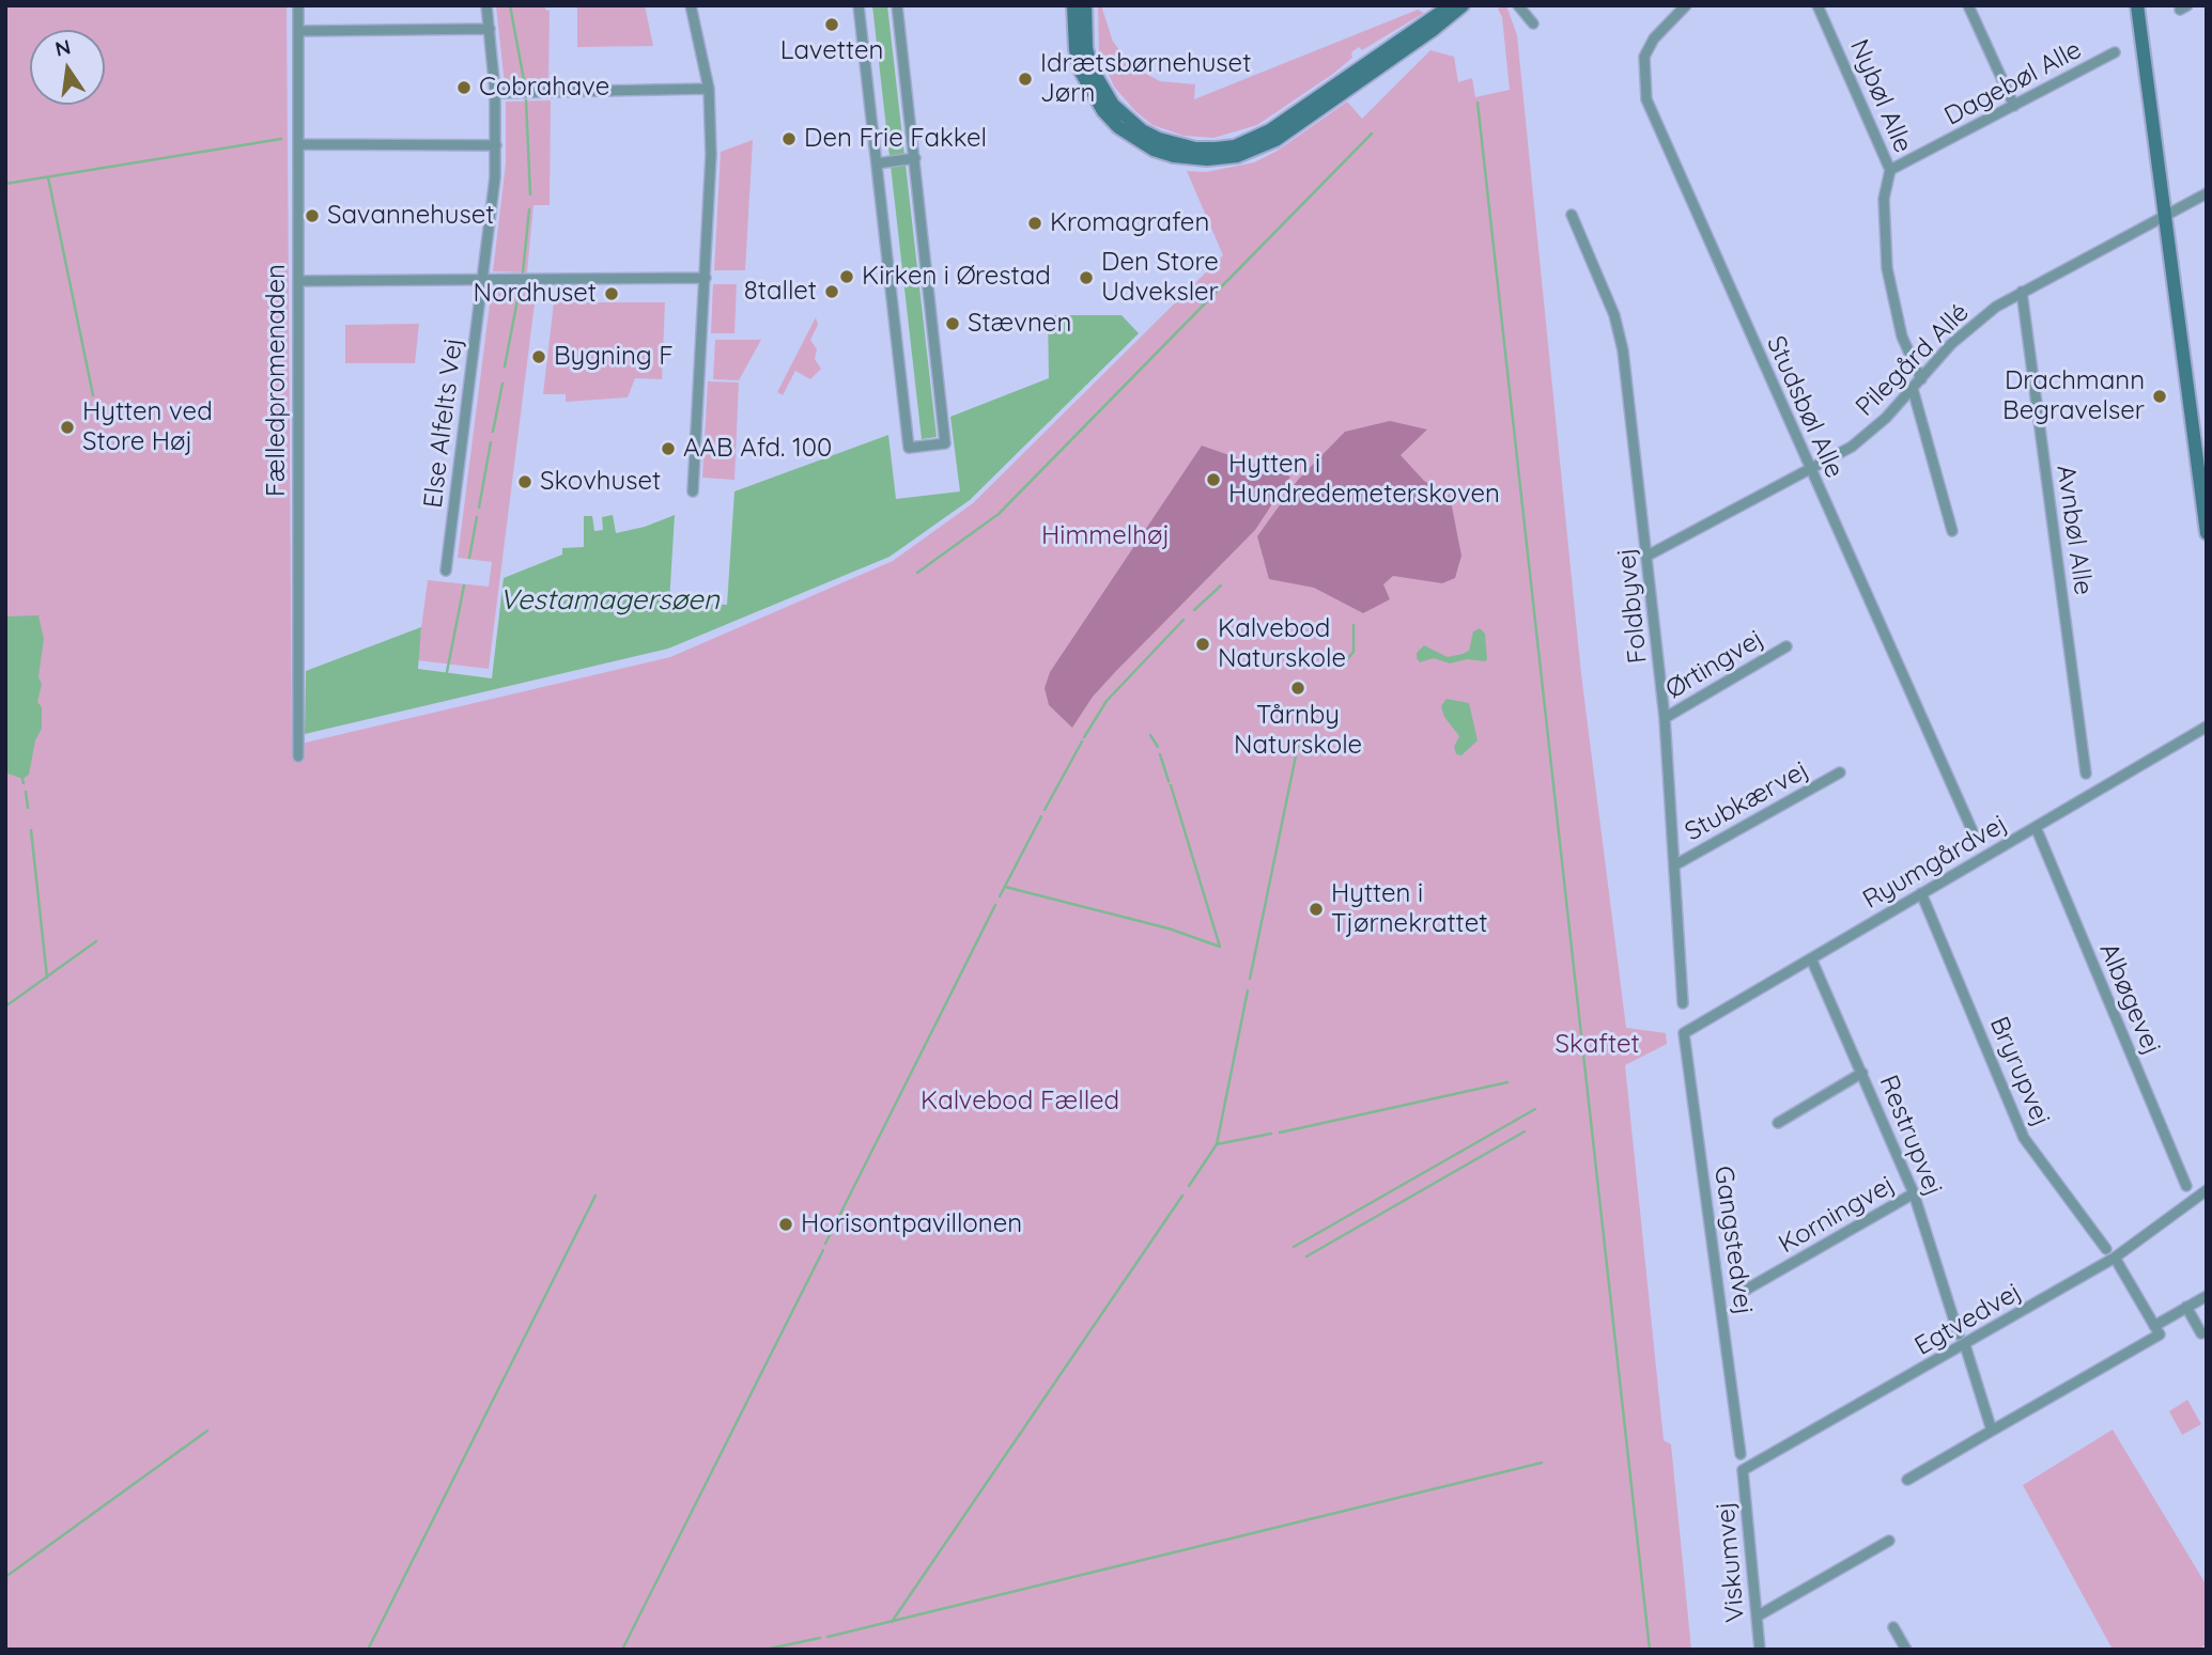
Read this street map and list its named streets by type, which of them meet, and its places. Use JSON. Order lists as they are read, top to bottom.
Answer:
{
  "streets": {
    "street": [
      "Dagebøl Alle",
      "Nybøl Alle",
      "Pilegård Allé",
      "Fælledpromenaden",
      "Studsbøl Alle",
      "Else Alfelts Vej",
      "Avnbøl Alle",
      "Foldbyvej",
      "Ørtingvej",
      "Stubkærvej",
      "Ryumgårdvej",
      "Albøgevej",
      "Bryrupvej",
      "Restrupvej",
      "Korningvej",
      "Gangstedvej",
      "Egtvedvej",
      "Viskumvej"
    ]
  },
  "crossings": [
    ["Dagebøl Alle", "Nybøl Alle"],
    ["Nybøl Alle", "Pilegård Allé"],
    ["Pilegård Allé", "Studsbøl Alle"],
    ["Pilegård Allé", "Avnbøl Alle"],
    ["Pilegård Allé", "Foldbyvej"],
    ["Foldbyvej", "Ørtingvej"],
    ["Foldbyvej", "Stubkærvej"],
    ["Ryumgårdvej", "Albøgevej"],
    ["Ryumgårdvej", "Bryrupvej"],
    ["Ryumgårdvej", "Restrupvej"],
    ["Ryumgårdvej", "Gangstedvej"],
    ["Restrupvej", "Korningvej"],
    ["Egtvedvej", "Viskumvej"]
  ],
  "water": ["Vestamagersøen"],
  "parks": ["Himmelhøj", "Skaftet", "Kalvebod Fælled"],
  "places": [
    "Lavetten",
    "Idrætsbørnehuset Jørn",
    "Cobrahave",
    "Den Frie Fakkel",
    "Savannehuset",
    "Kromagrafen",
    "Kirken i Ørestad",
    "Den Store Udveksler",
    "8tallet",
    "Nordhuset",
    "Stævnen",
    "Bygning F",
    "Drachmann Begravelser",
    "Hytten ved Store Høj",
    "AAB Afd. 100",
    "Hytten i Hundredemeterskoven",
    "Skovhuset",
    "Kalvebod Naturskole",
    "Tårnby Naturskole",
    "Hytten i Tjørnekrattet",
    "Horisontpavillonen"
  ],
  "north": "top"
}
